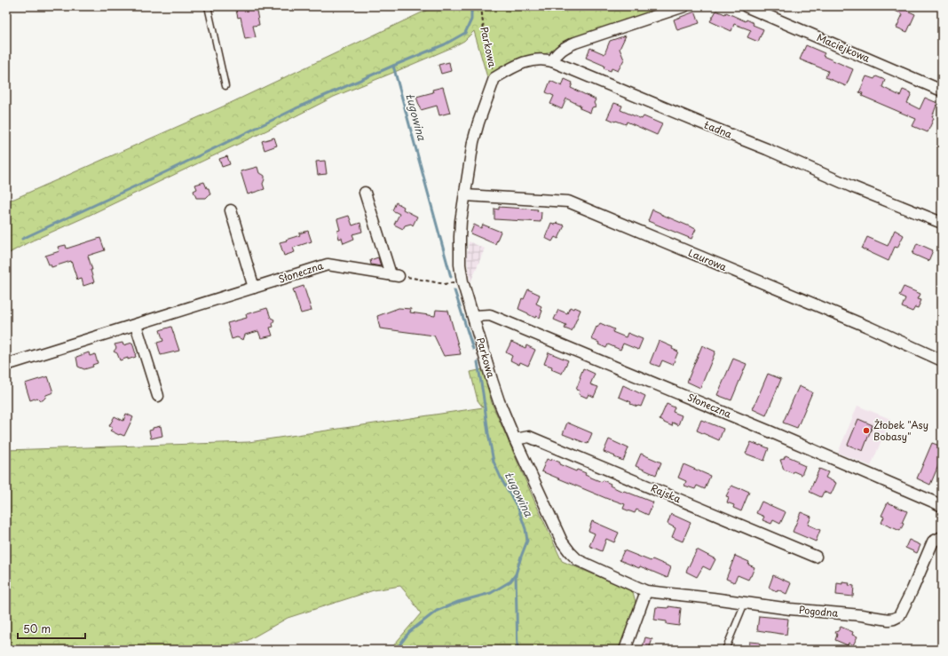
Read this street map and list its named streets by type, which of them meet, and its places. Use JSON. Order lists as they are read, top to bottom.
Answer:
{
  "streets": {
    "street": [
      "Parkowa",
      "Maciejkowa",
      "Ładna",
      "Laurowa",
      "Słoneczna",
      "Rajska",
      "Pogodna"
    ]
  },
  "crossings": [
    ["Parkowa", "Ładna"],
    ["Parkowa", "Laurowa"],
    ["Parkowa", "Słoneczna"],
    ["Parkowa", "Rajska"],
    ["Parkowa", "Pogodna"]
  ],
  "water": ["Ługowina"],
  "places": ["Żłobek \"Asy Bobasy\""],
  "scale_bar": "50 m"
}
